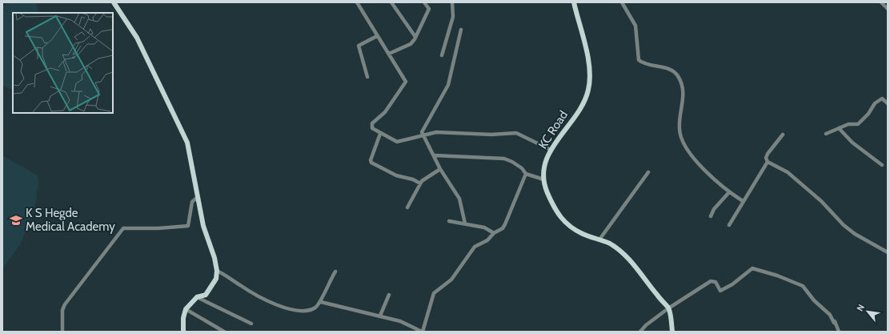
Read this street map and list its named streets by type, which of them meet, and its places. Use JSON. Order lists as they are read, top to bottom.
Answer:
{
  "streets": {
    "main road": ["KC Road"]
  },
  "places": {
    "school or university": ["K S Hegde Medical Academy"]
  },
  "north": "top left"
}
